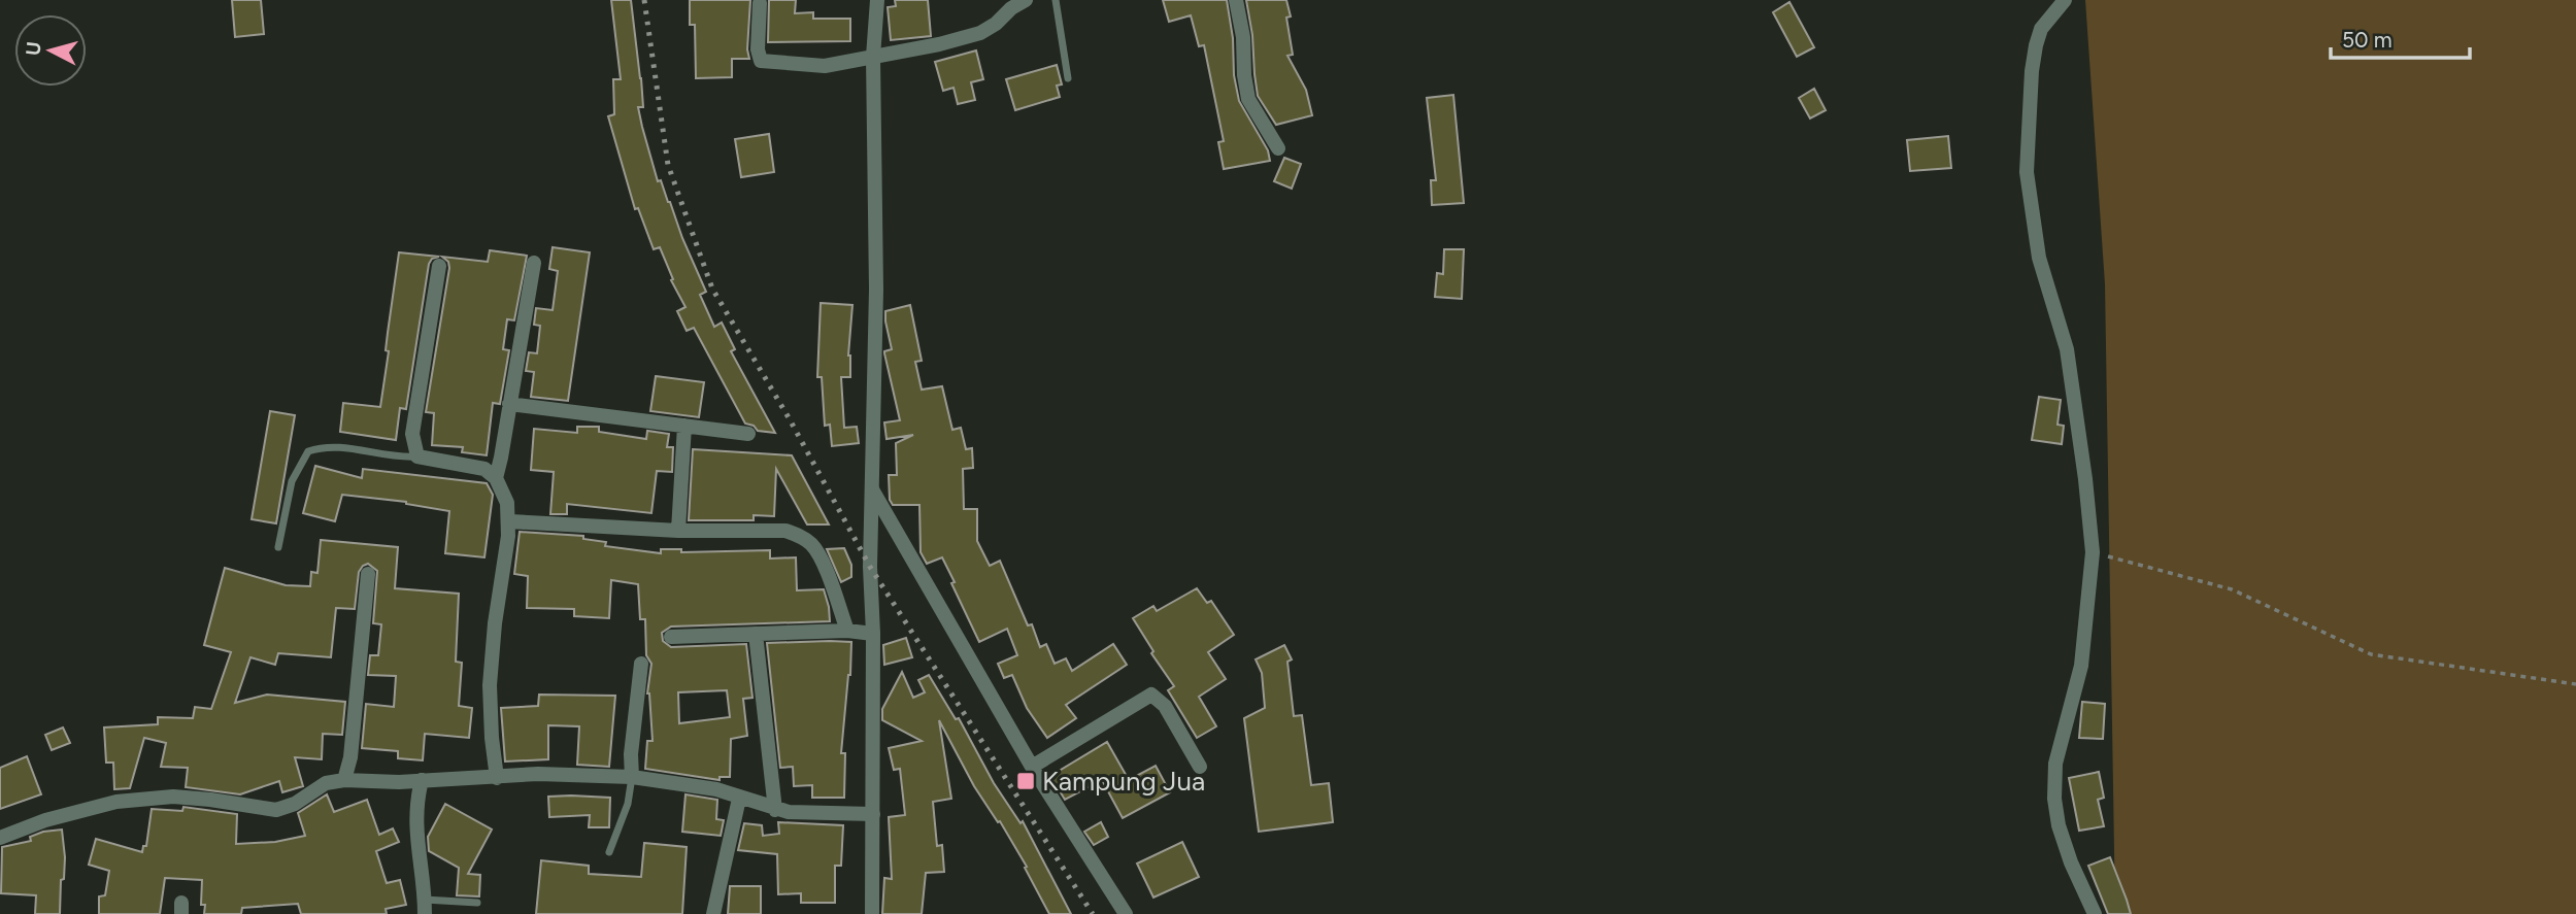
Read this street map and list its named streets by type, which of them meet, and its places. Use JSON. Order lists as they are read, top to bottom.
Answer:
{
  "places": {
    "transit": ["Kampung Jua"]
  },
  "scale_bar": "50 m",
  "north": "left"
}
